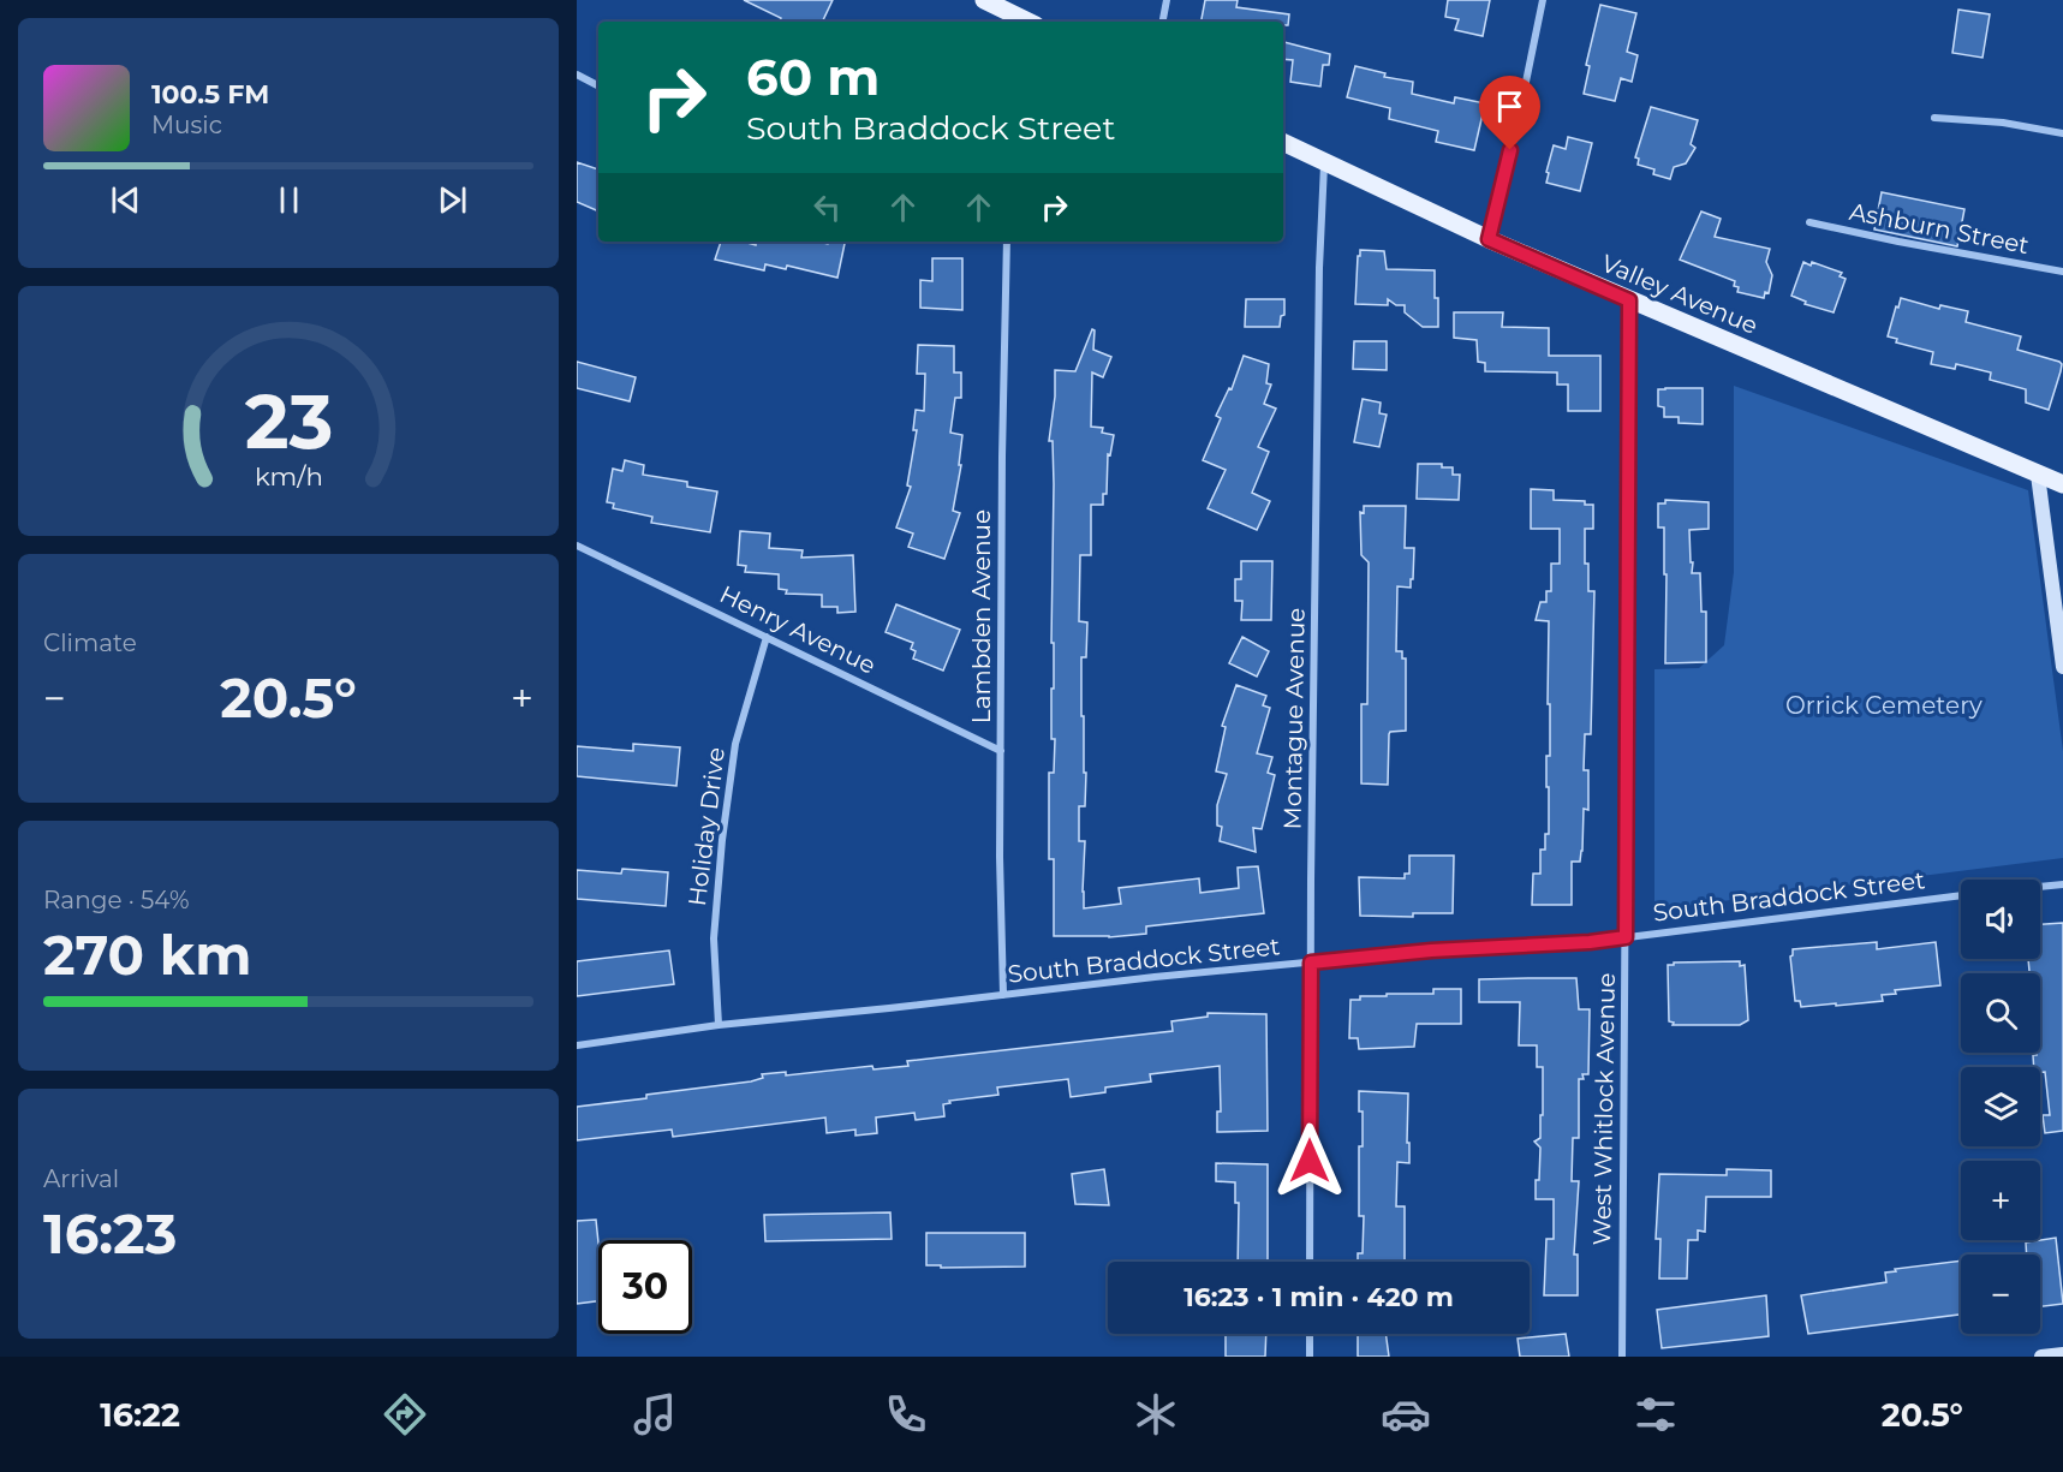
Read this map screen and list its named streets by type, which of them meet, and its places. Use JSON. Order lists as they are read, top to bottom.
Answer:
{
  "streets": {
    "main road": ["Valley Avenue"],
    "street": [
      "Ashburn Street",
      "Lambden Avenue",
      "Henry Avenue",
      "Montague Avenue",
      "Holiday Drive",
      "South Braddock Street",
      "West Whitlock Avenue"
    ]
  },
  "crossings": [
    ["Valley Avenue", "Montague Avenue"],
    ["Valley Avenue", "West Whitlock Avenue"],
    ["Lambden Avenue", "Henry Avenue"],
    ["Lambden Avenue", "South Braddock Street"],
    ["Henry Avenue", "Holiday Drive"],
    ["Montague Avenue", "South Braddock Street"],
    ["Holiday Drive", "South Braddock Street"],
    ["South Braddock Street", "West Whitlock Avenue"]
  ],
  "parks": ["Orrick Cemetery"],
  "page": {
    "turn": ["60 m", "South Braddock Street"],
    "song": ["100.5 FM", "Music"],
    "tile": [
      "Climate",
      ["Range · 54%", "270 km"],
      ["Arrival", "16:23"]
    ],
    "heat": ["−", "20.5°", "+"],
    "map_buttons": ["+", "−"],
    "limit": "30",
    "trip": "16:23 · 1 min · 420 m",
    "tabs": ["16:22", "20.5°"],
    "gauge": ["23", "km/h"]
  }
}
